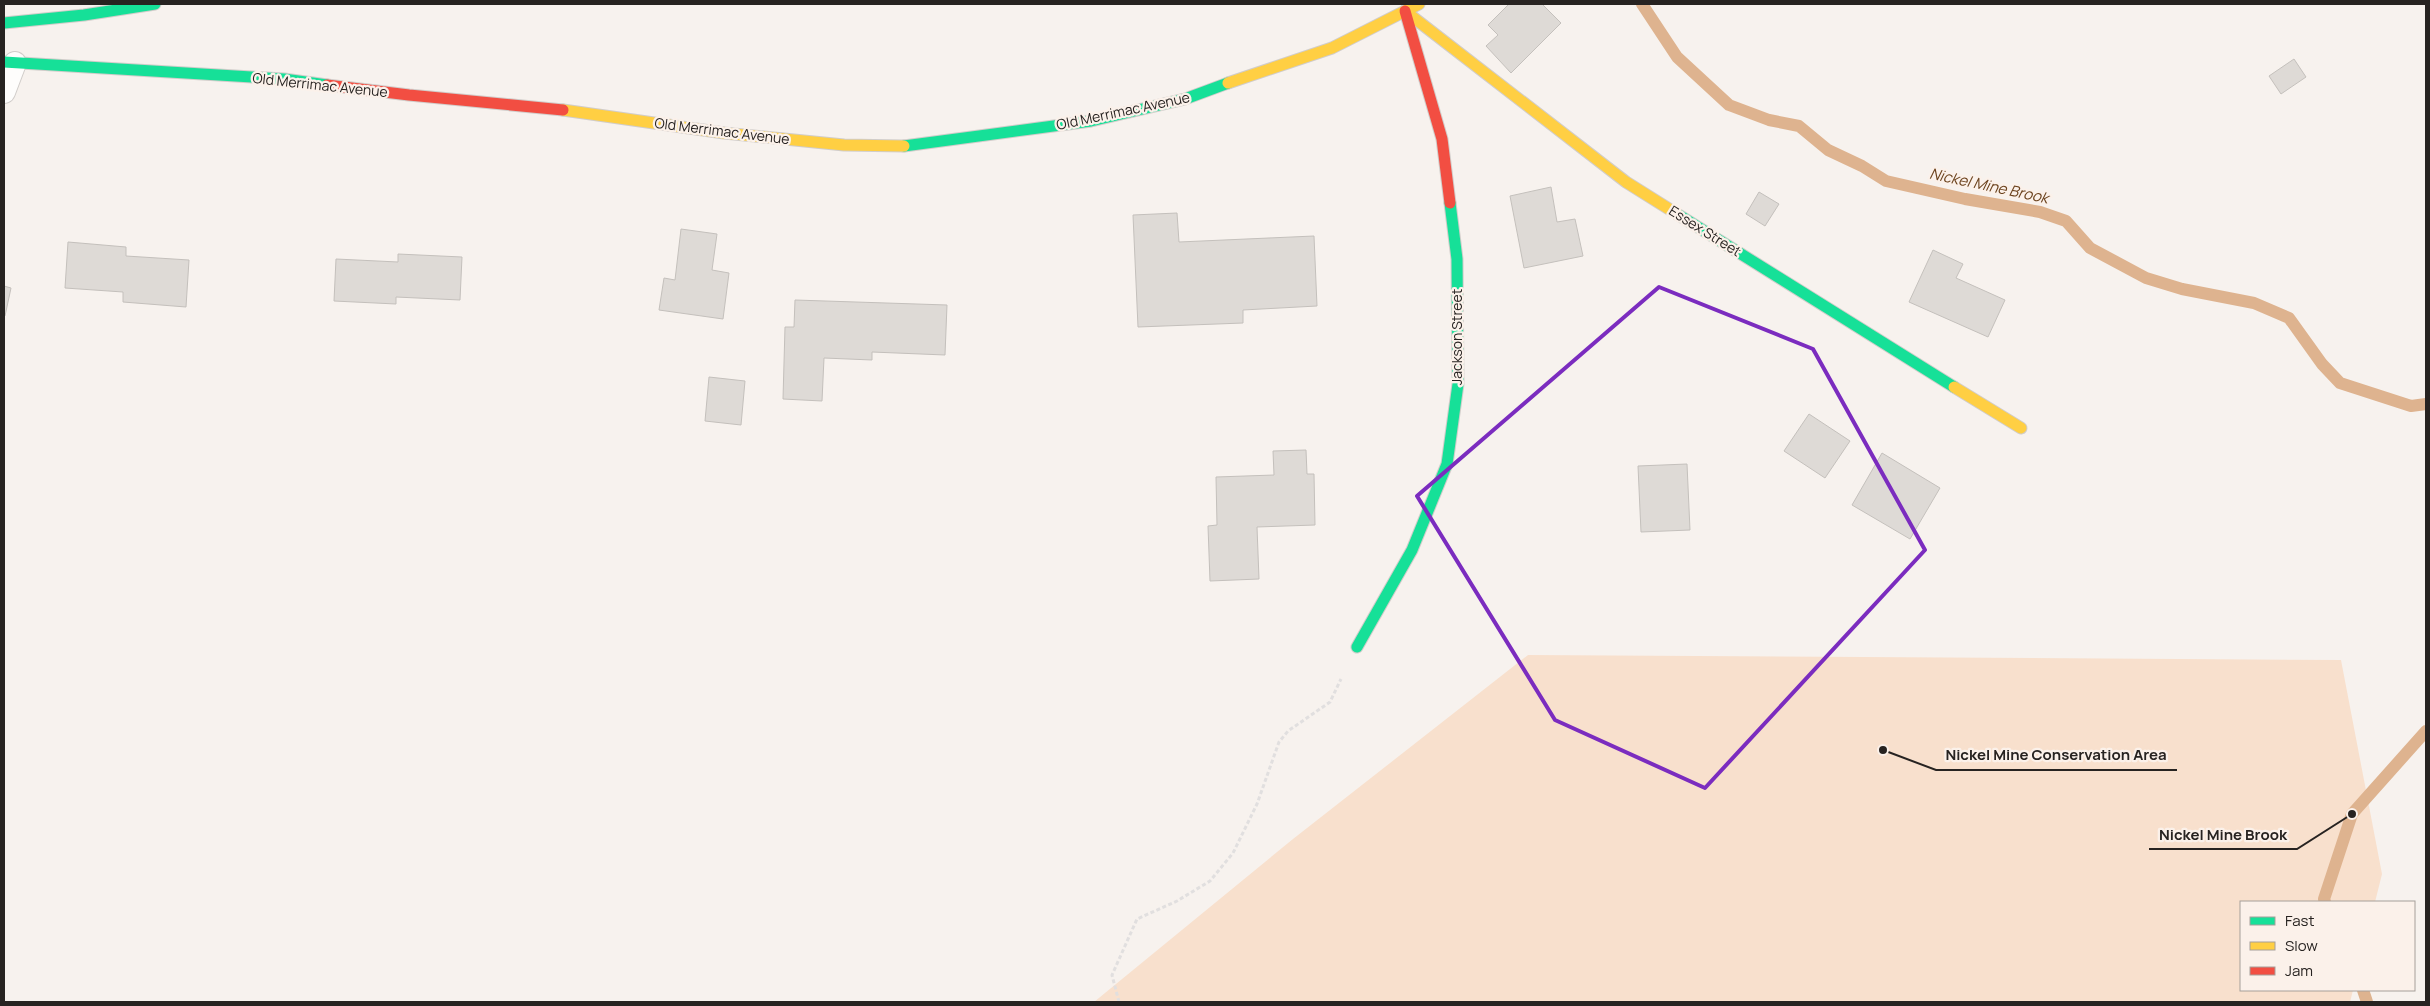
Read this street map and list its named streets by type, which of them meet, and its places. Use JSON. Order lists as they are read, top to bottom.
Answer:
{
  "streets": {
    "street": ["Old Merrimac Avenue", "Essex Street", "Jackson Street"]
  },
  "crossings": [
    ["Old Merrimac Avenue", "Essex Street"],
    ["Old Merrimac Avenue", "Jackson Street"],
    ["Essex Street", "Jackson Street"]
  ],
  "water": ["Nickel Mine Brook"],
  "places": ["Nickel Mine Conservation Area", "Nickel Mine Brook"],
  "legend": ["Fast", "Slow", "Jam"]
}
